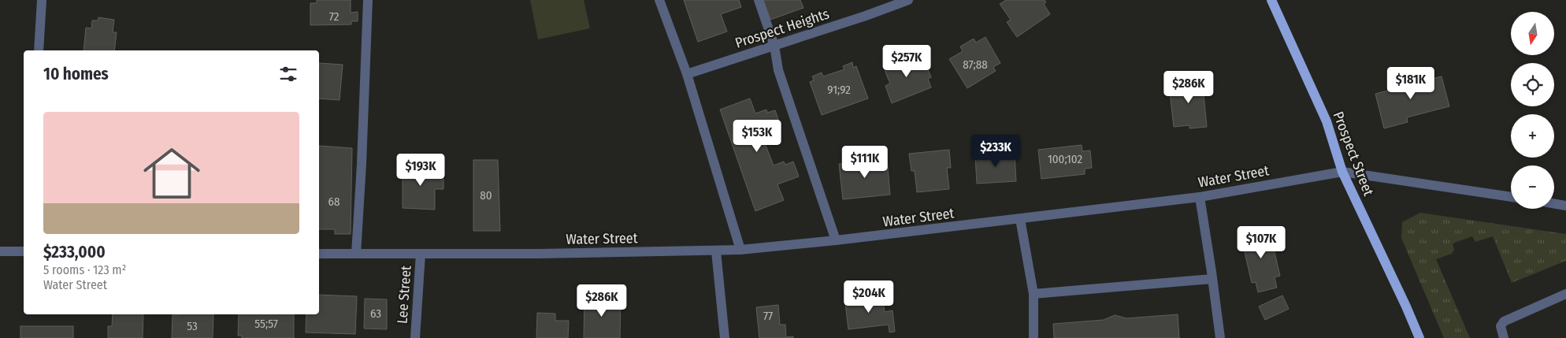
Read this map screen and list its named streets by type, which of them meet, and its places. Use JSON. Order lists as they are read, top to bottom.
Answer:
{
  "streets": {
    "main road": ["Prospect Street"],
    "street": ["Prospect Heights", "Water Street", "Lee Street"]
  },
  "crossings": [
    ["Prospect Street", "Water Street"],
    ["Water Street", "Lee Street"]
  ],
  "house_numbers": [
    "72",
    "87;88",
    "91;92",
    "100;102",
    "80",
    "68",
    "63",
    "77",
    "55;57",
    "53"
  ],
  "north": "bottom",
  "page": {
    "map_buttons": ["+", "−"],
    "price": [
      "$257K",
      "$181K",
      "$286K",
      "$153K",
      "$233K",
      "$111K",
      "$193K",
      "$107K",
      "$204K",
      "$286K"
    ],
    "heading": "10 homes",
    "list": [
      {
        "name": "$233,000",
        "note": "5 rooms · 123 m² · Water Street"
      }
    ]
  }
}
